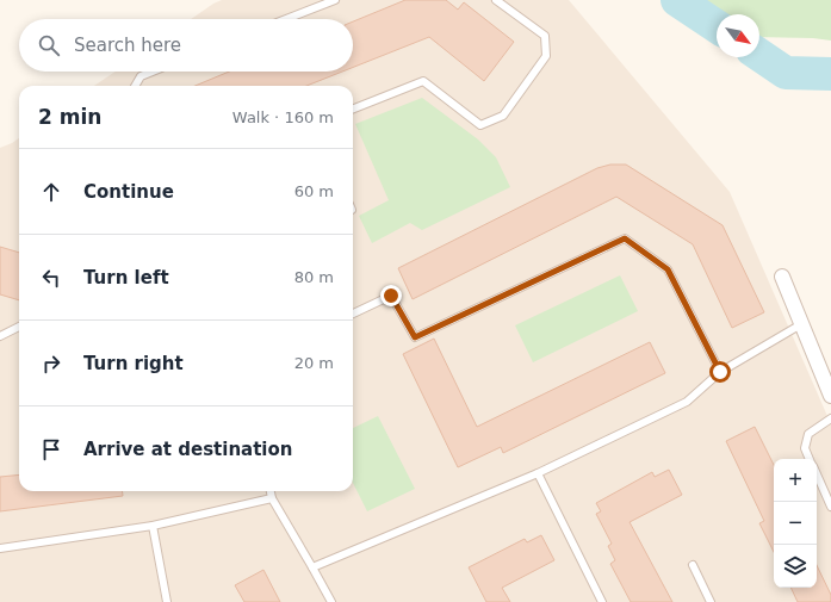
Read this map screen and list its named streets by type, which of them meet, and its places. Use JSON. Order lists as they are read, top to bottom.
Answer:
{
  "north": "bottom right",
  "page": {
    "search": "Search here",
    "heading": ["2 min", "Walk · 160 m"],
    "list": [
      ["Continue", "60 m"],
      ["Turn left", "80 m"],
      ["Turn right", "20 m"],
      "Arrive at destination"
    ],
    "map_buttons": ["+", "−"]
  }
}
